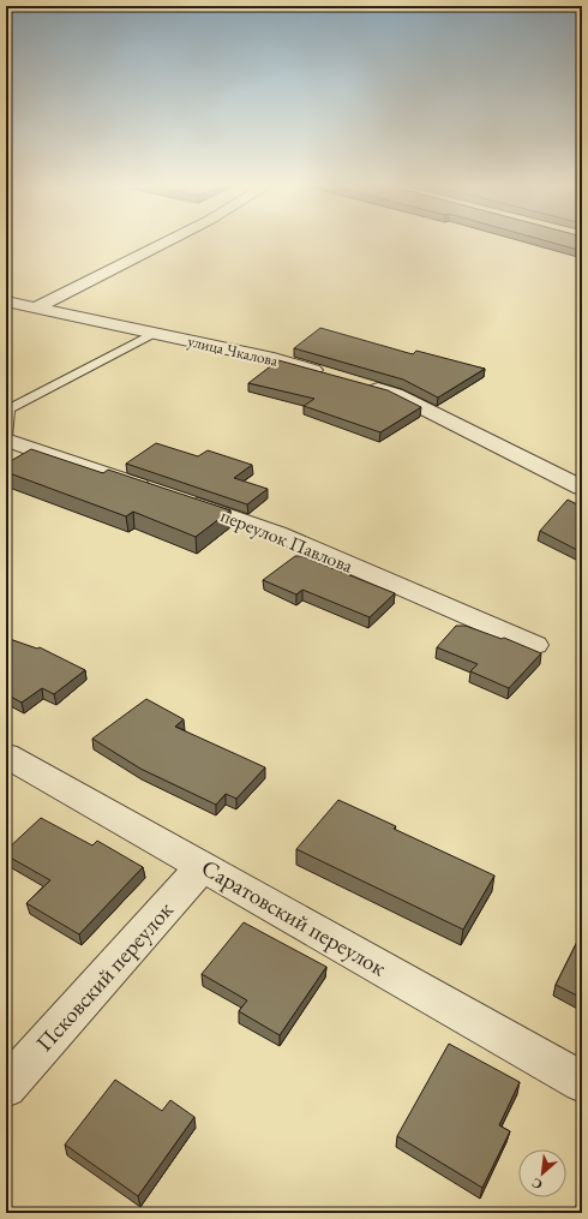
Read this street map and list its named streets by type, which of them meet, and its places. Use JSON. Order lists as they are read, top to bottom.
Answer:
{
  "streets": {
    "street": [
      "улица Чкалова",
      "переулок Павлова",
      "Саратовский переулок",
      "Псковский переулок"
    ]
  },
  "crossings": [
    ["Саратовский переулок", "Псковский переулок"]
  ],
  "north": "bottom left"
}
